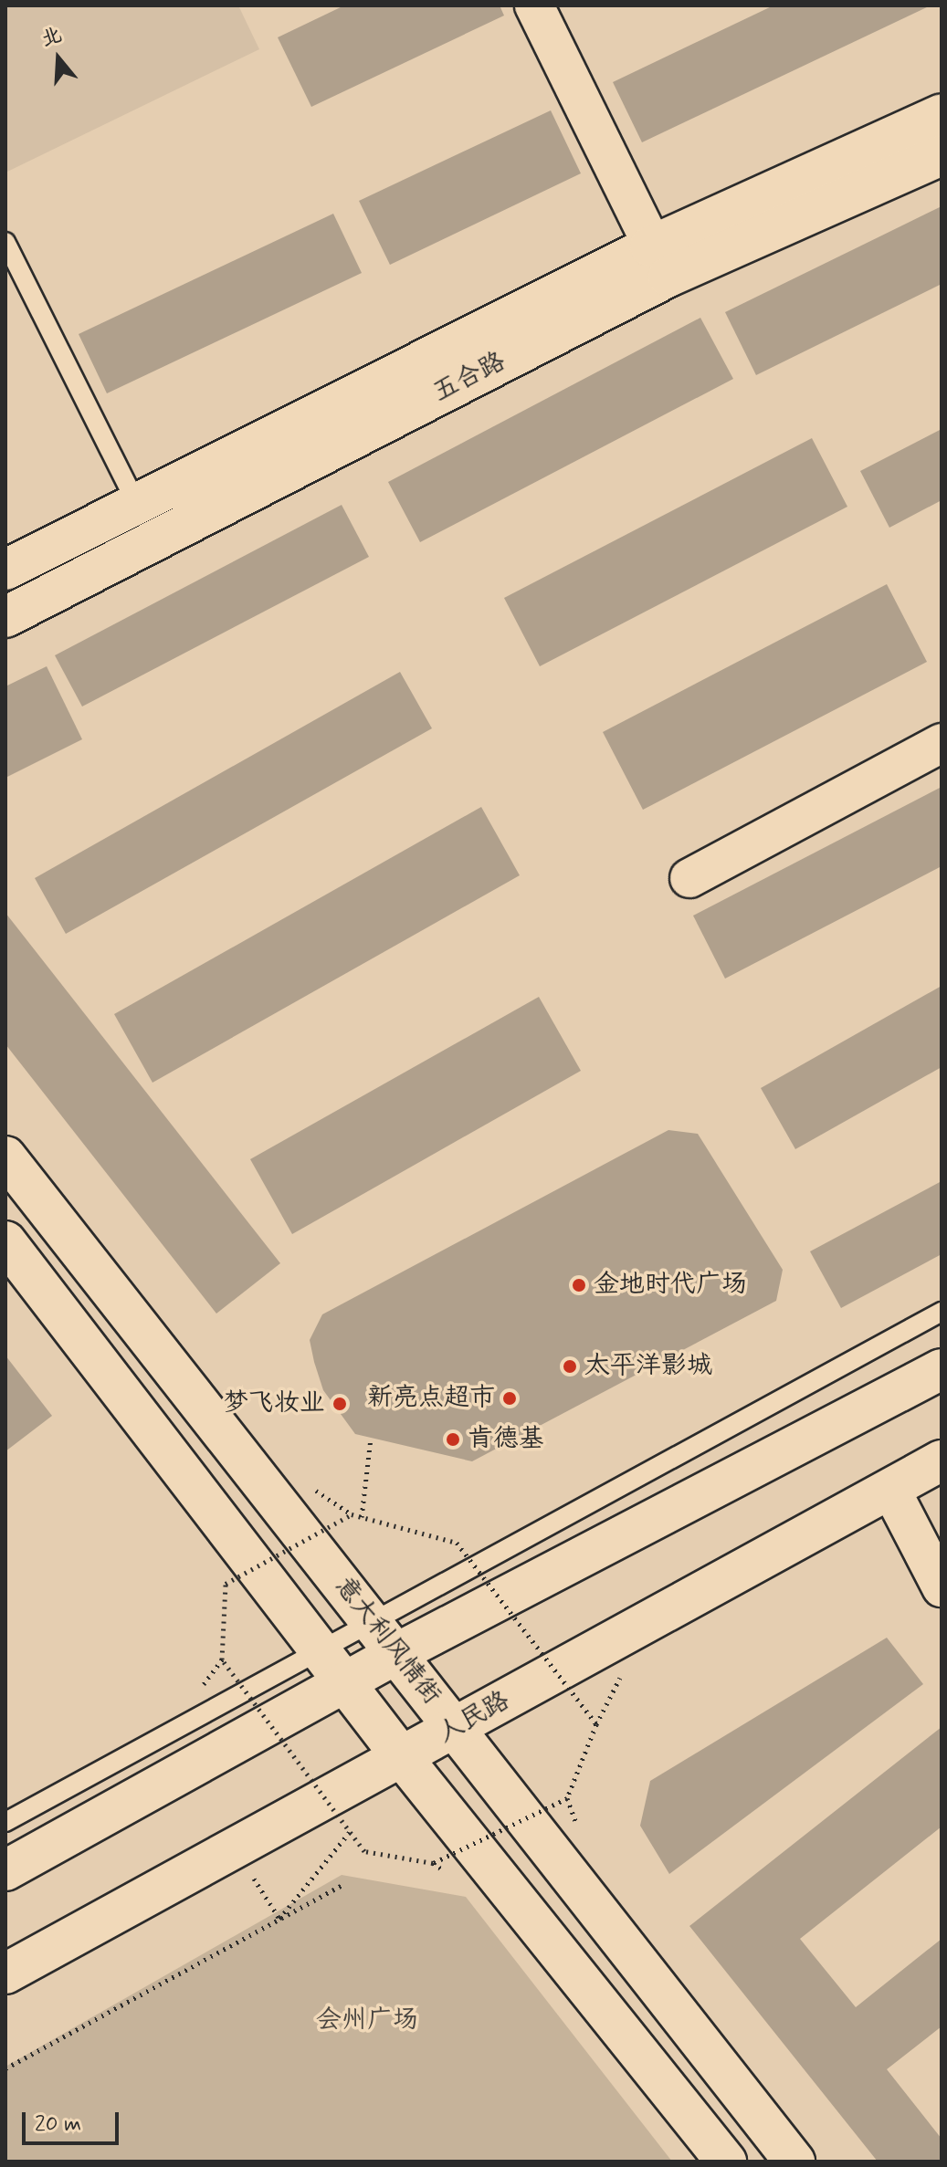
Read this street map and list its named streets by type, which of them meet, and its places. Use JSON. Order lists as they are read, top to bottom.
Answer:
{
  "streets": {
    "street": ["五合路", "意大利风情街", "人民路"]
  },
  "crossings": [
    ["意大利风情街", "人民路"]
  ],
  "parks": ["会州广场"],
  "places": [
    "金地时代广场",
    "太平洋影城",
    "新亮点超市",
    "梦飞妆业",
    "肯德基"
  ],
  "scale_bar": "20 m",
  "north": "top"
}
